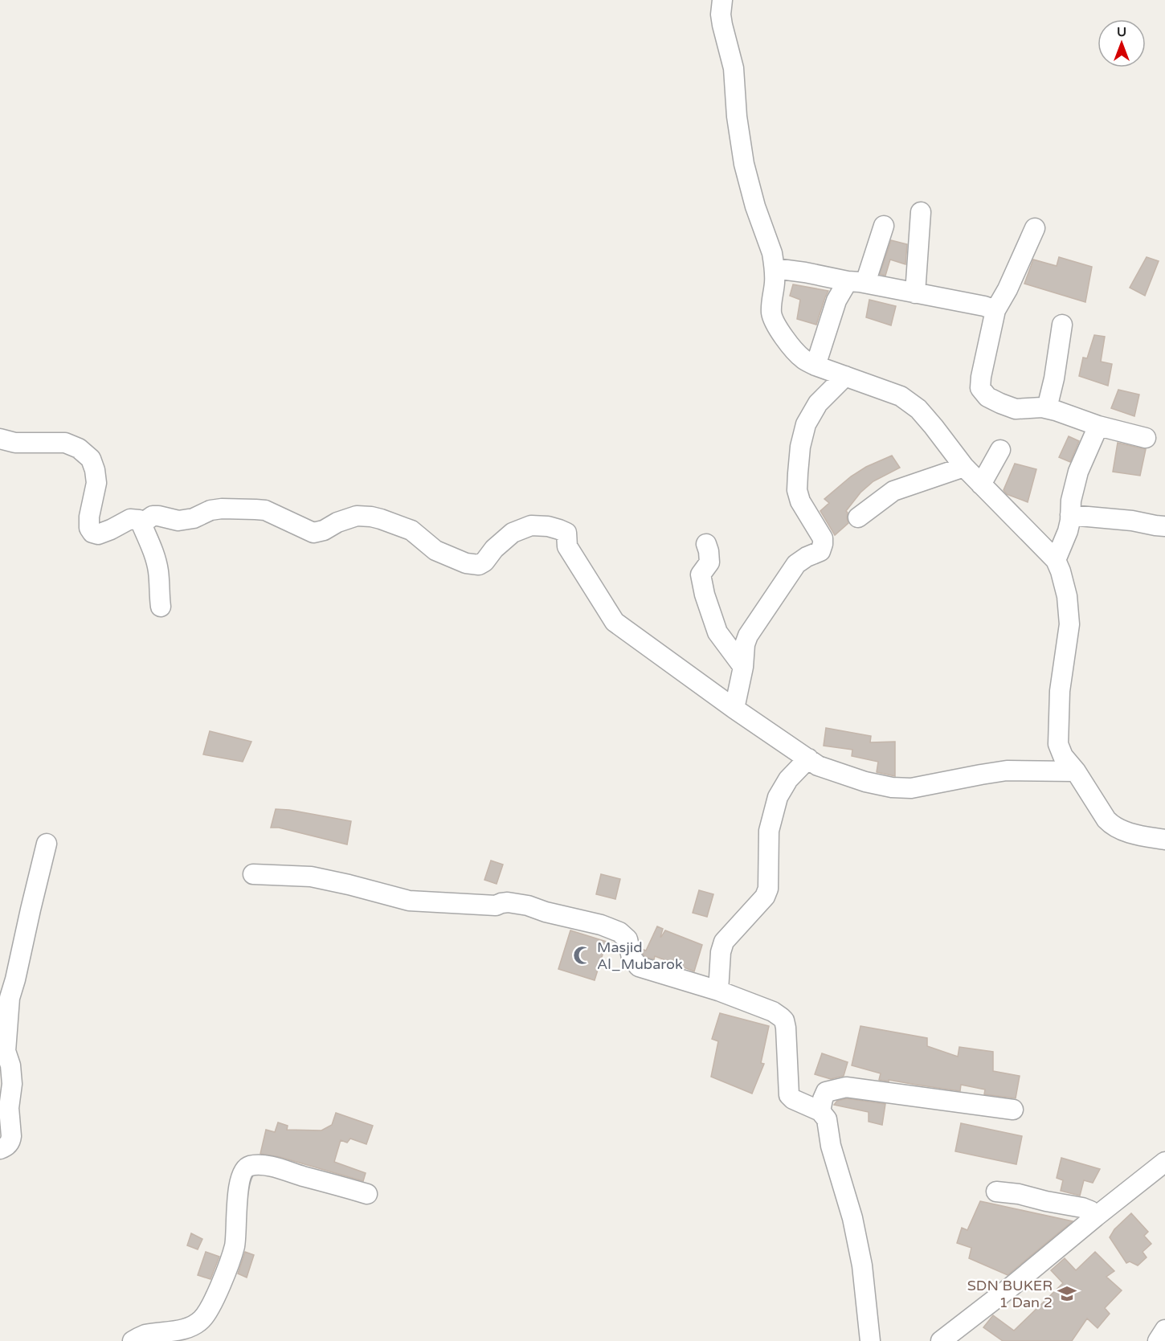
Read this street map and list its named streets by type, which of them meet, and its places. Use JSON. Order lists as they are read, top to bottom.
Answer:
{
  "places": {
    "mosque": ["Masjid Al_Mubarok"],
    "school or university": ["SDN BUKER 1 Dan 2"]
  },
  "north": "top"
}
